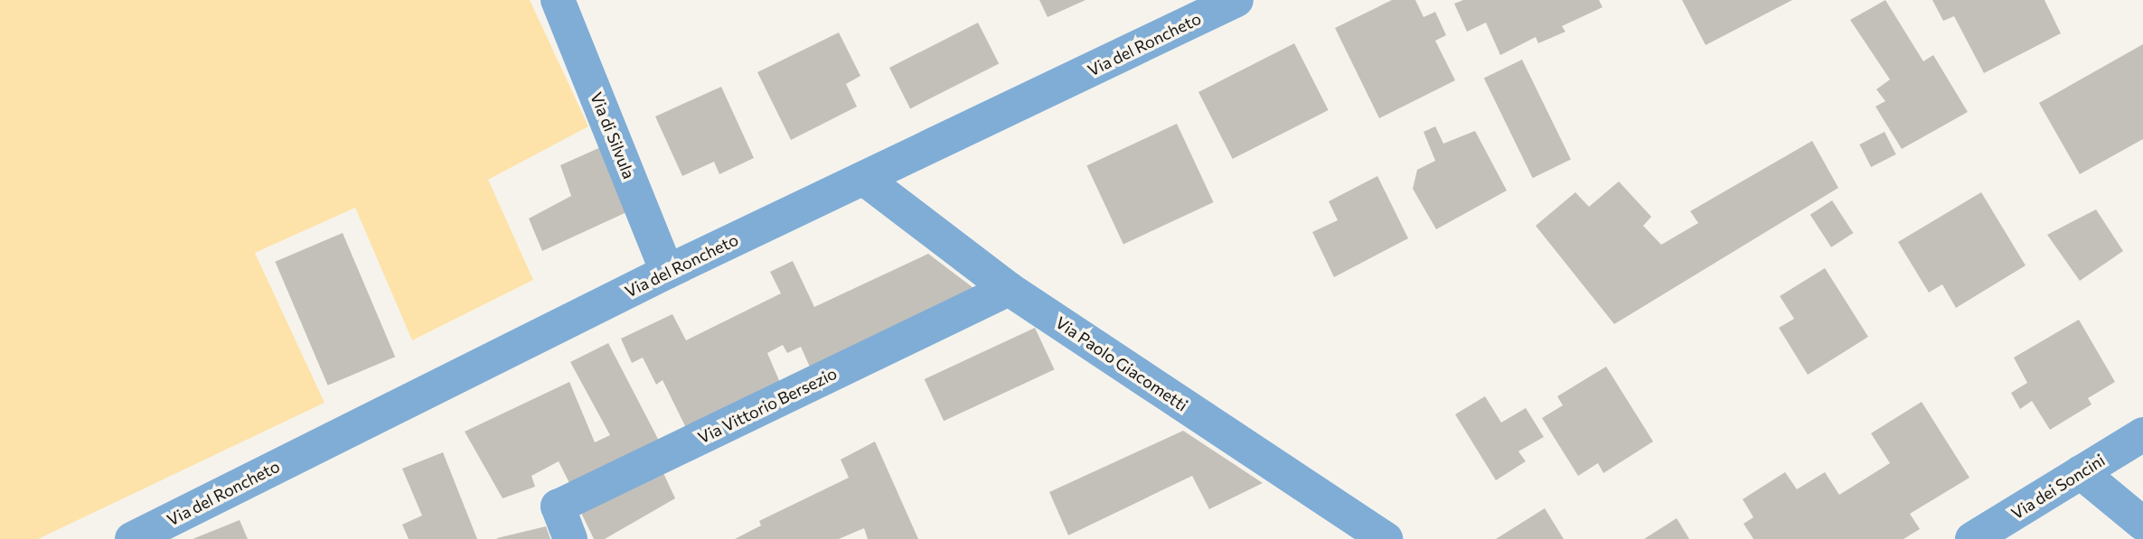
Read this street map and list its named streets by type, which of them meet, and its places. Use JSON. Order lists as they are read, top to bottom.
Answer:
{
  "streets": {
    "street": [
      "Via del Roncheto",
      "Via di Silvula",
      "Via Paolo Giacometti",
      "Via Vittorio Bersezio",
      "Via dei Soncini"
    ]
  },
  "crossings": [
    ["Via del Roncheto", "Via di Silvula"],
    ["Via del Roncheto", "Via Paolo Giacometti"],
    ["Via Paolo Giacometti", "Via Vittorio Bersezio"]
  ]
}
